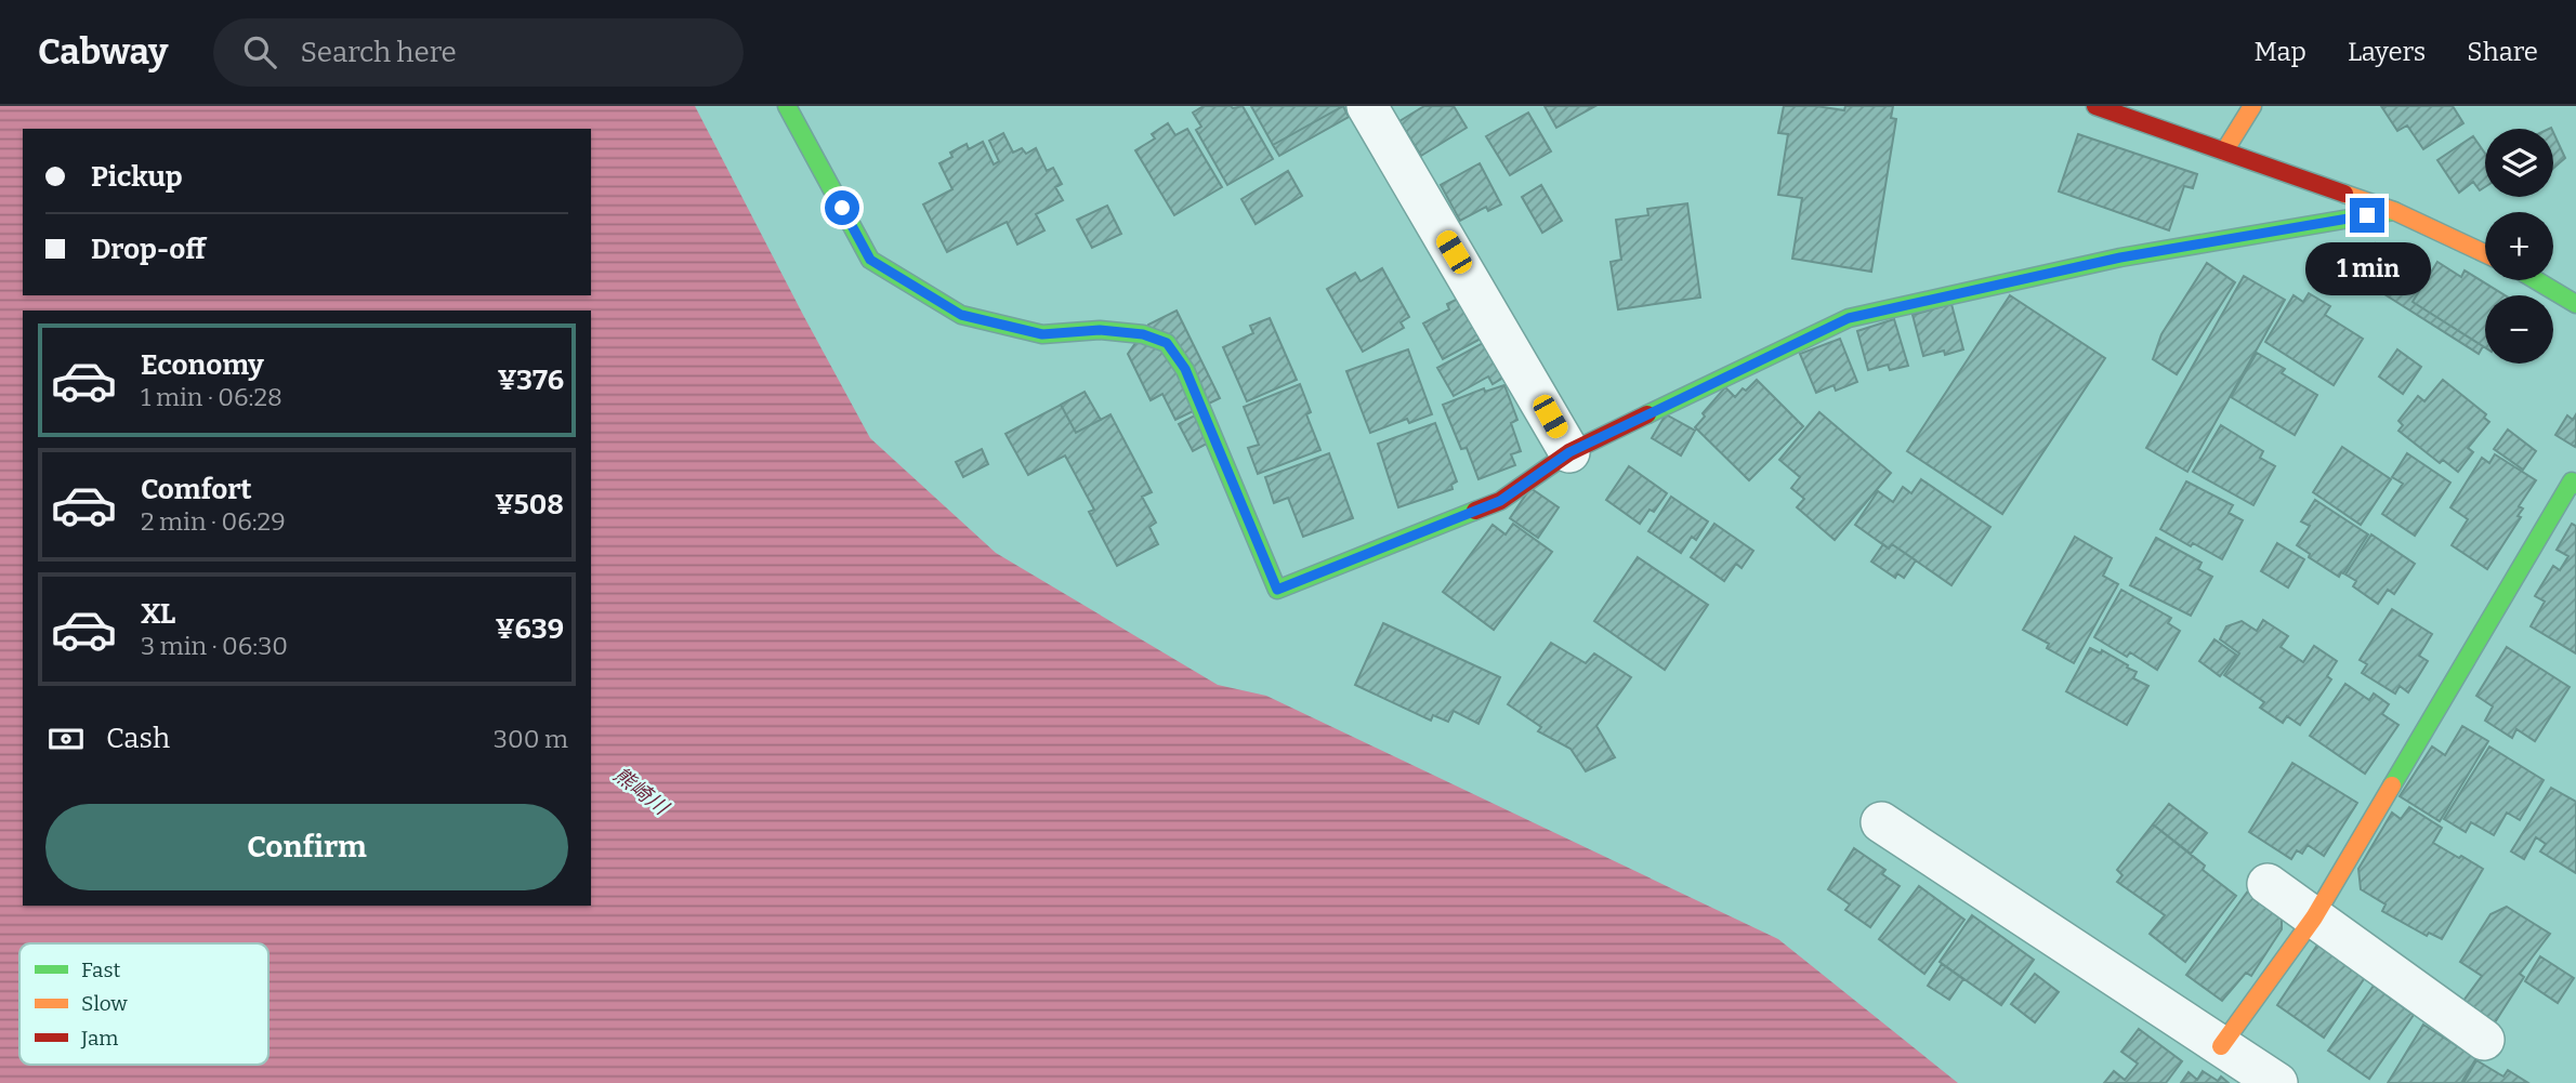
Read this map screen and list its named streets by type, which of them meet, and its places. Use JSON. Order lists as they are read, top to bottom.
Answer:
{
  "water": ["熊崎川"],
  "legend": ["Fast", "Slow", "Jam"],
  "page": {
    "header": "Cabway",
    "search": "Search here",
    "nav": ["Map", "Layers", "Share"],
    "map_buttons": ["+", "−"],
    "banner": ["Pickup", "Drop-off"],
    "bubble": "1 min",
    "list": [
      {
        "name": "Economy",
        "note": "1 min · 06:28",
        "value": "¥376"
      },
      {
        "name": "Comfort",
        "note": "2 min · 06:29",
        "value": "¥508"
      },
      {
        "name": "XL",
        "note": "3 min · 06:30",
        "value": "¥639"
      }
    ],
    "pay": ["Cash", "300 m"],
    "buttons": "Confirm"
  }
}
